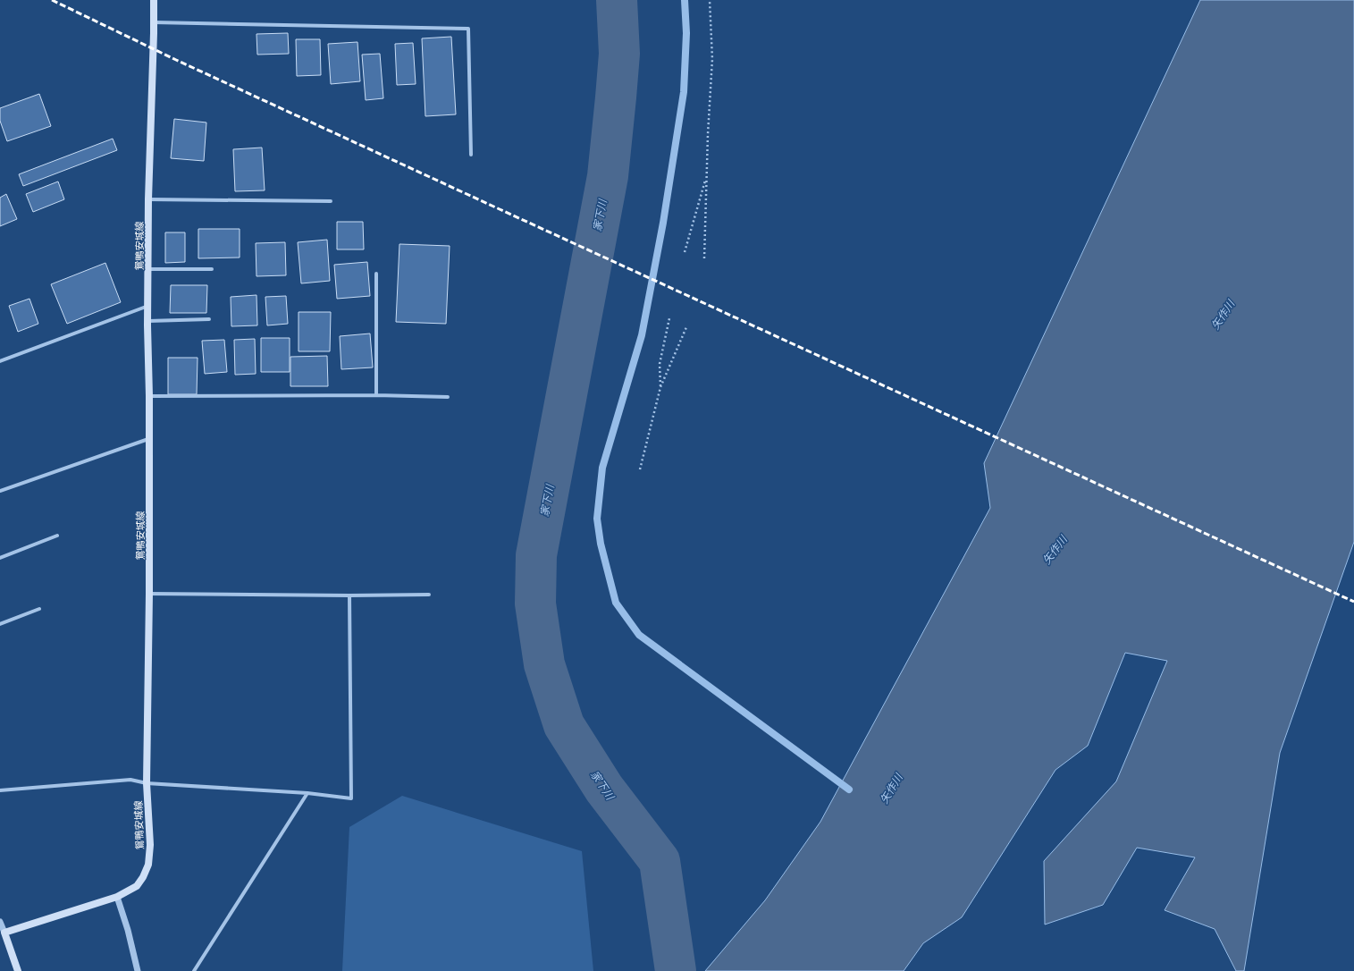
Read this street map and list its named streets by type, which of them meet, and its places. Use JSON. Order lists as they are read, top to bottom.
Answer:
{
  "streets": {
    "main road": ["鴛鴨安城線"]
  },
  "water": ["家下川", "矢作川"]
}
